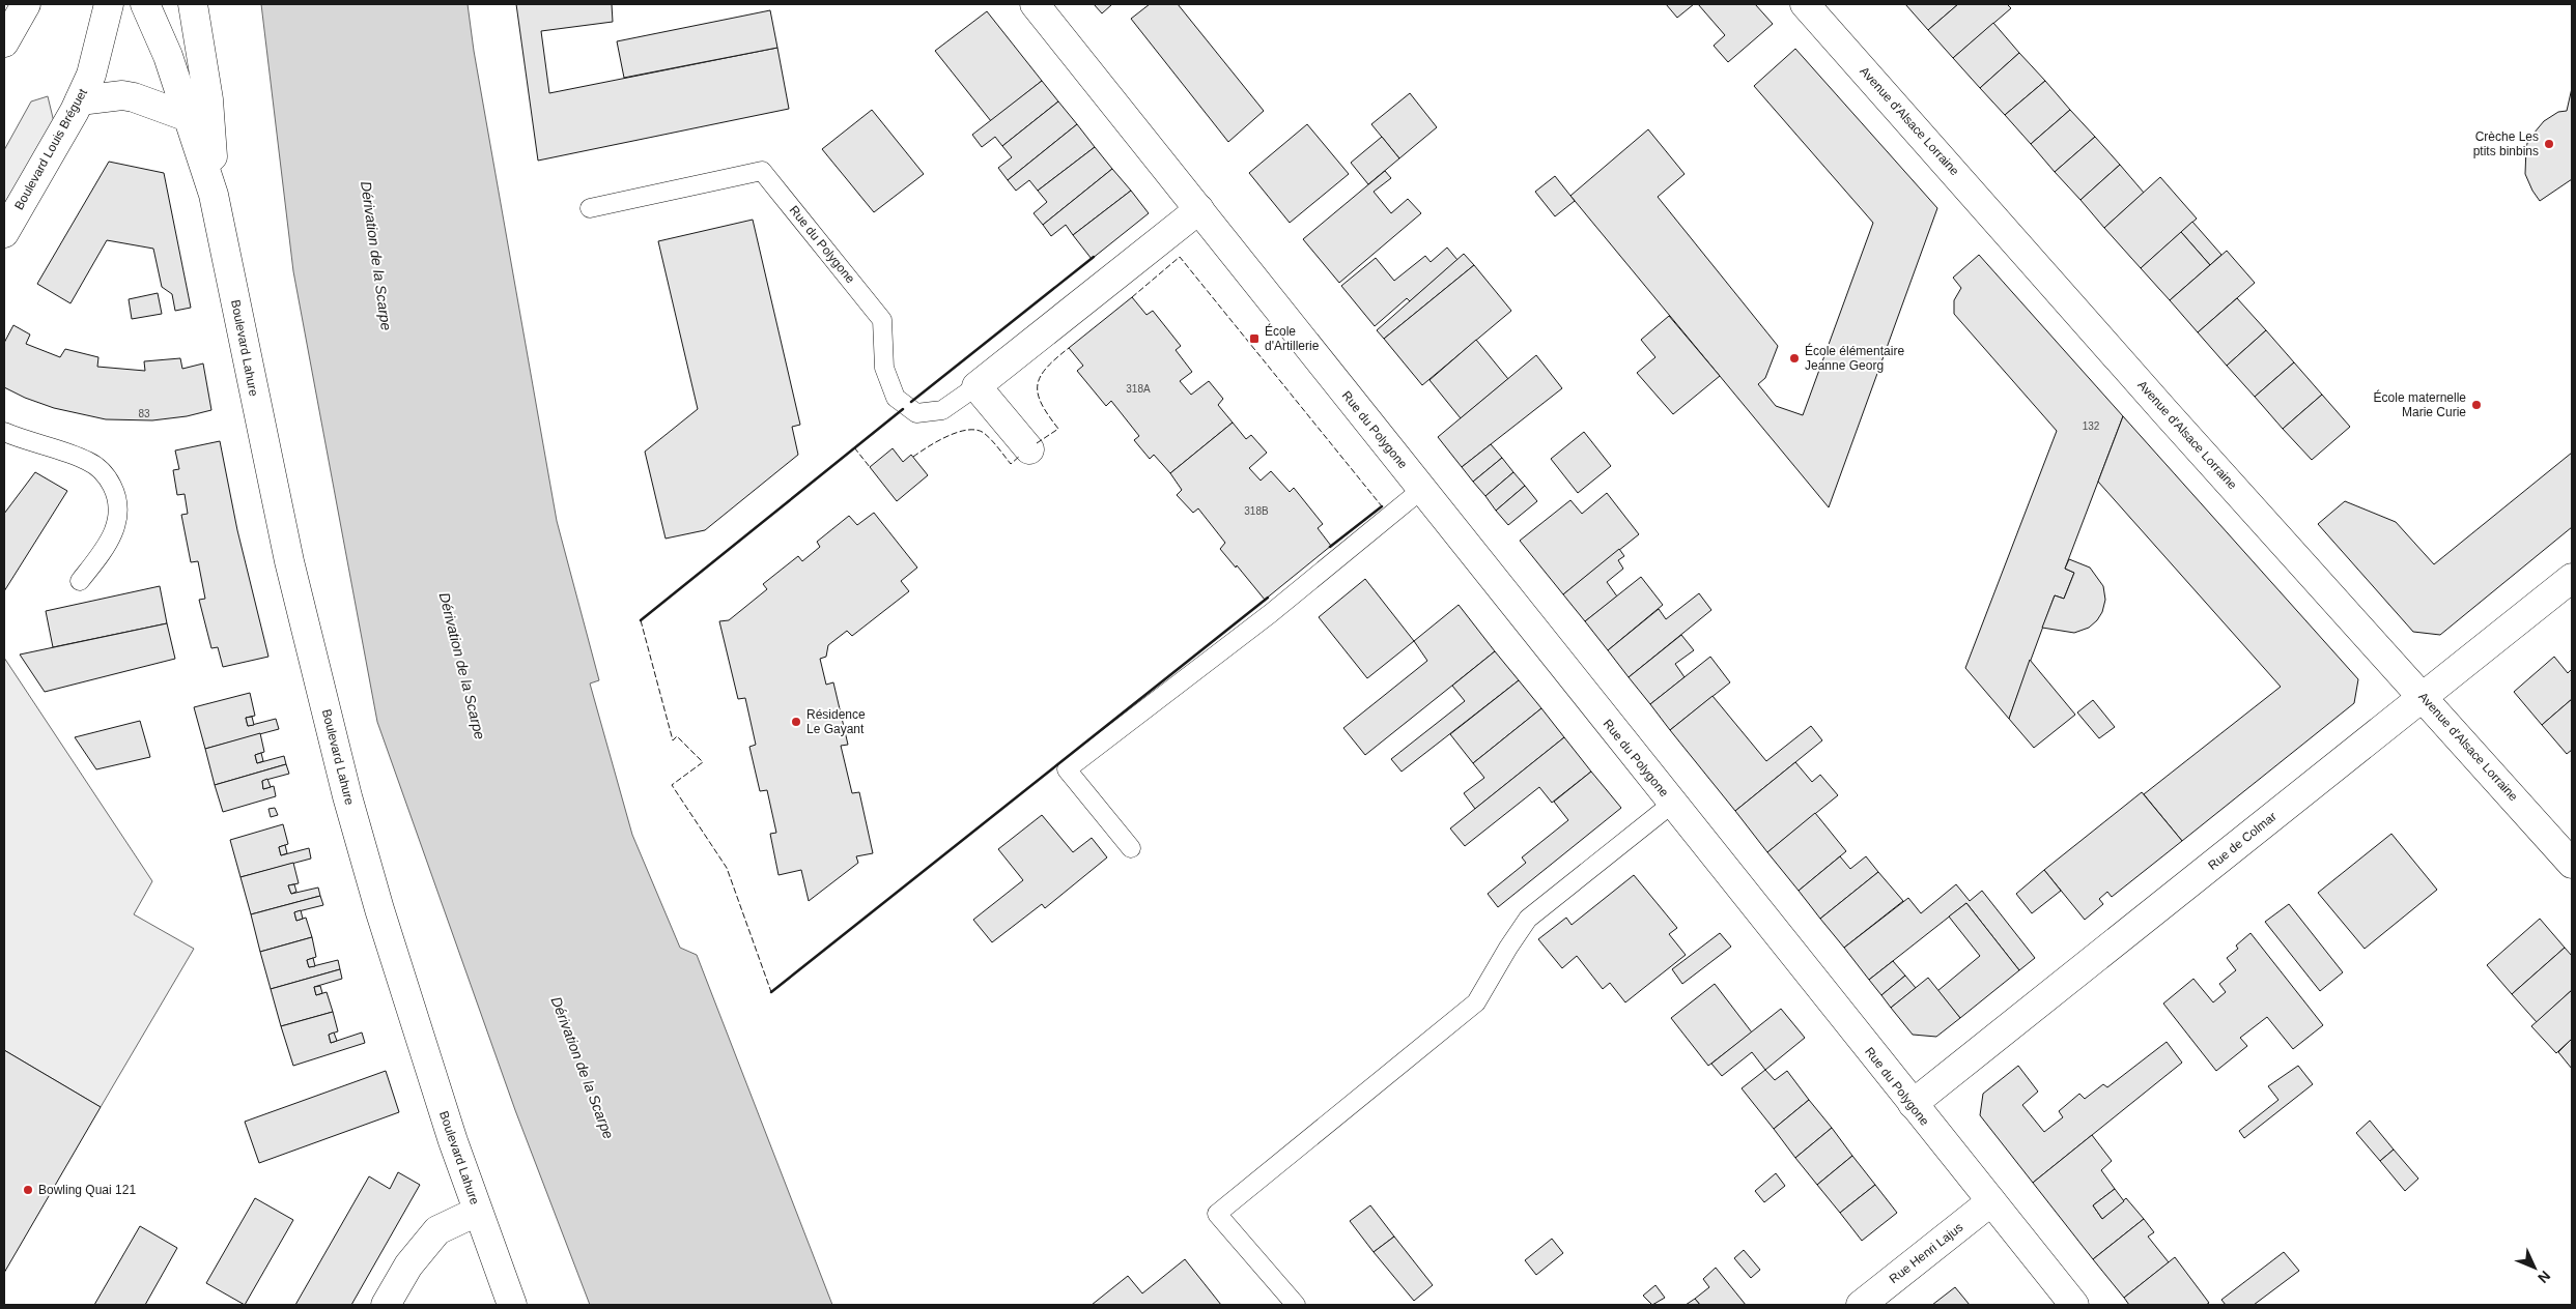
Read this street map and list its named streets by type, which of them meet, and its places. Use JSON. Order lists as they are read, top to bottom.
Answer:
{
  "streets": {
    "street": [
      "Avenue d'Alsace Lorraine",
      "Boulevard Louis Bréguet",
      "Rue du Polygone",
      "Boulevard Lahure",
      "Rue de Colmar",
      "Rue Henri Lajus"
    ]
  },
  "crossings": [
    ["Avenue d'Alsace Lorraine", "Rue de Colmar"],
    ["Rue du Polygone", "Rue de Colmar"],
    ["Rue du Polygone", "Rue Henri Lajus"]
  ],
  "water": ["Dérivation de la Scarpe"],
  "places": {
    "other": [
      "Crèche Les ptits binbins",
      "École élémentaire Jeanne Georg",
      "École maternelle Marie Curie",
      "Résidence Le Gayant",
      "Bowling Quai 121"
    ],
    "transit": ["École d'Artillerie"]
  },
  "house_numbers": [
    "318A",
    "83",
    "132",
    "318B"
  ],
  "north": "bottom right"
}
